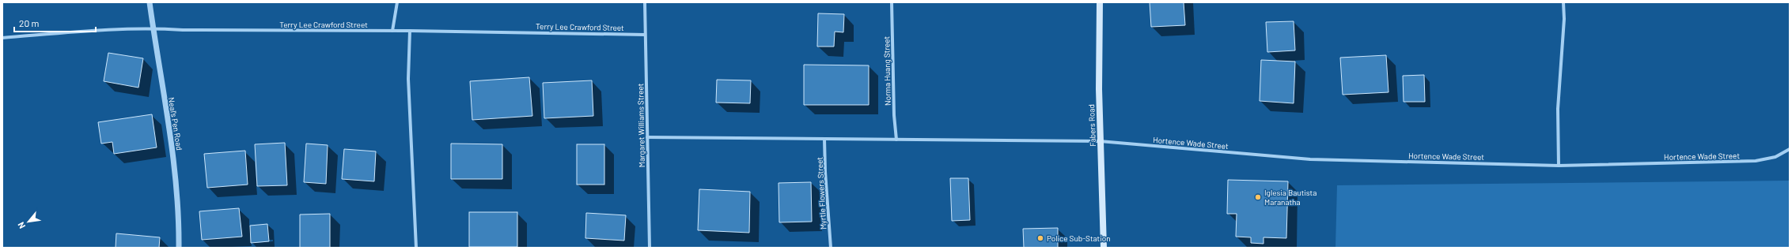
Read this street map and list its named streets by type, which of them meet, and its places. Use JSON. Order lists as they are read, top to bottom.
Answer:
{
  "streets": {
    "main road": ["Fabers Road"],
    "street": [
      "Terry Lee Crawford Street",
      "Norma Huang Street",
      "Neal's Pen Road",
      "Margaret Williams Street",
      "Hortence Wade Street",
      "Myrtle Flowers Street"
    ]
  },
  "crossings": [
    ["Terry Lee Crawford Street", "Neal's Pen Road"],
    ["Terry Lee Crawford Street", "Margaret Williams Street"],
    ["Norma Huang Street", "Hortence Wade Street"],
    ["Margaret Williams Street", "Hortence Wade Street"],
    ["Fabers Road", "Hortence Wade Street"],
    ["Hortence Wade Street", "Myrtle Flowers Street"]
  ],
  "places": ["Iglesia Bautista Maranatha", "Police Sub-Station"],
  "scale_bar": "20 m",
  "north": "bottom left"
}
